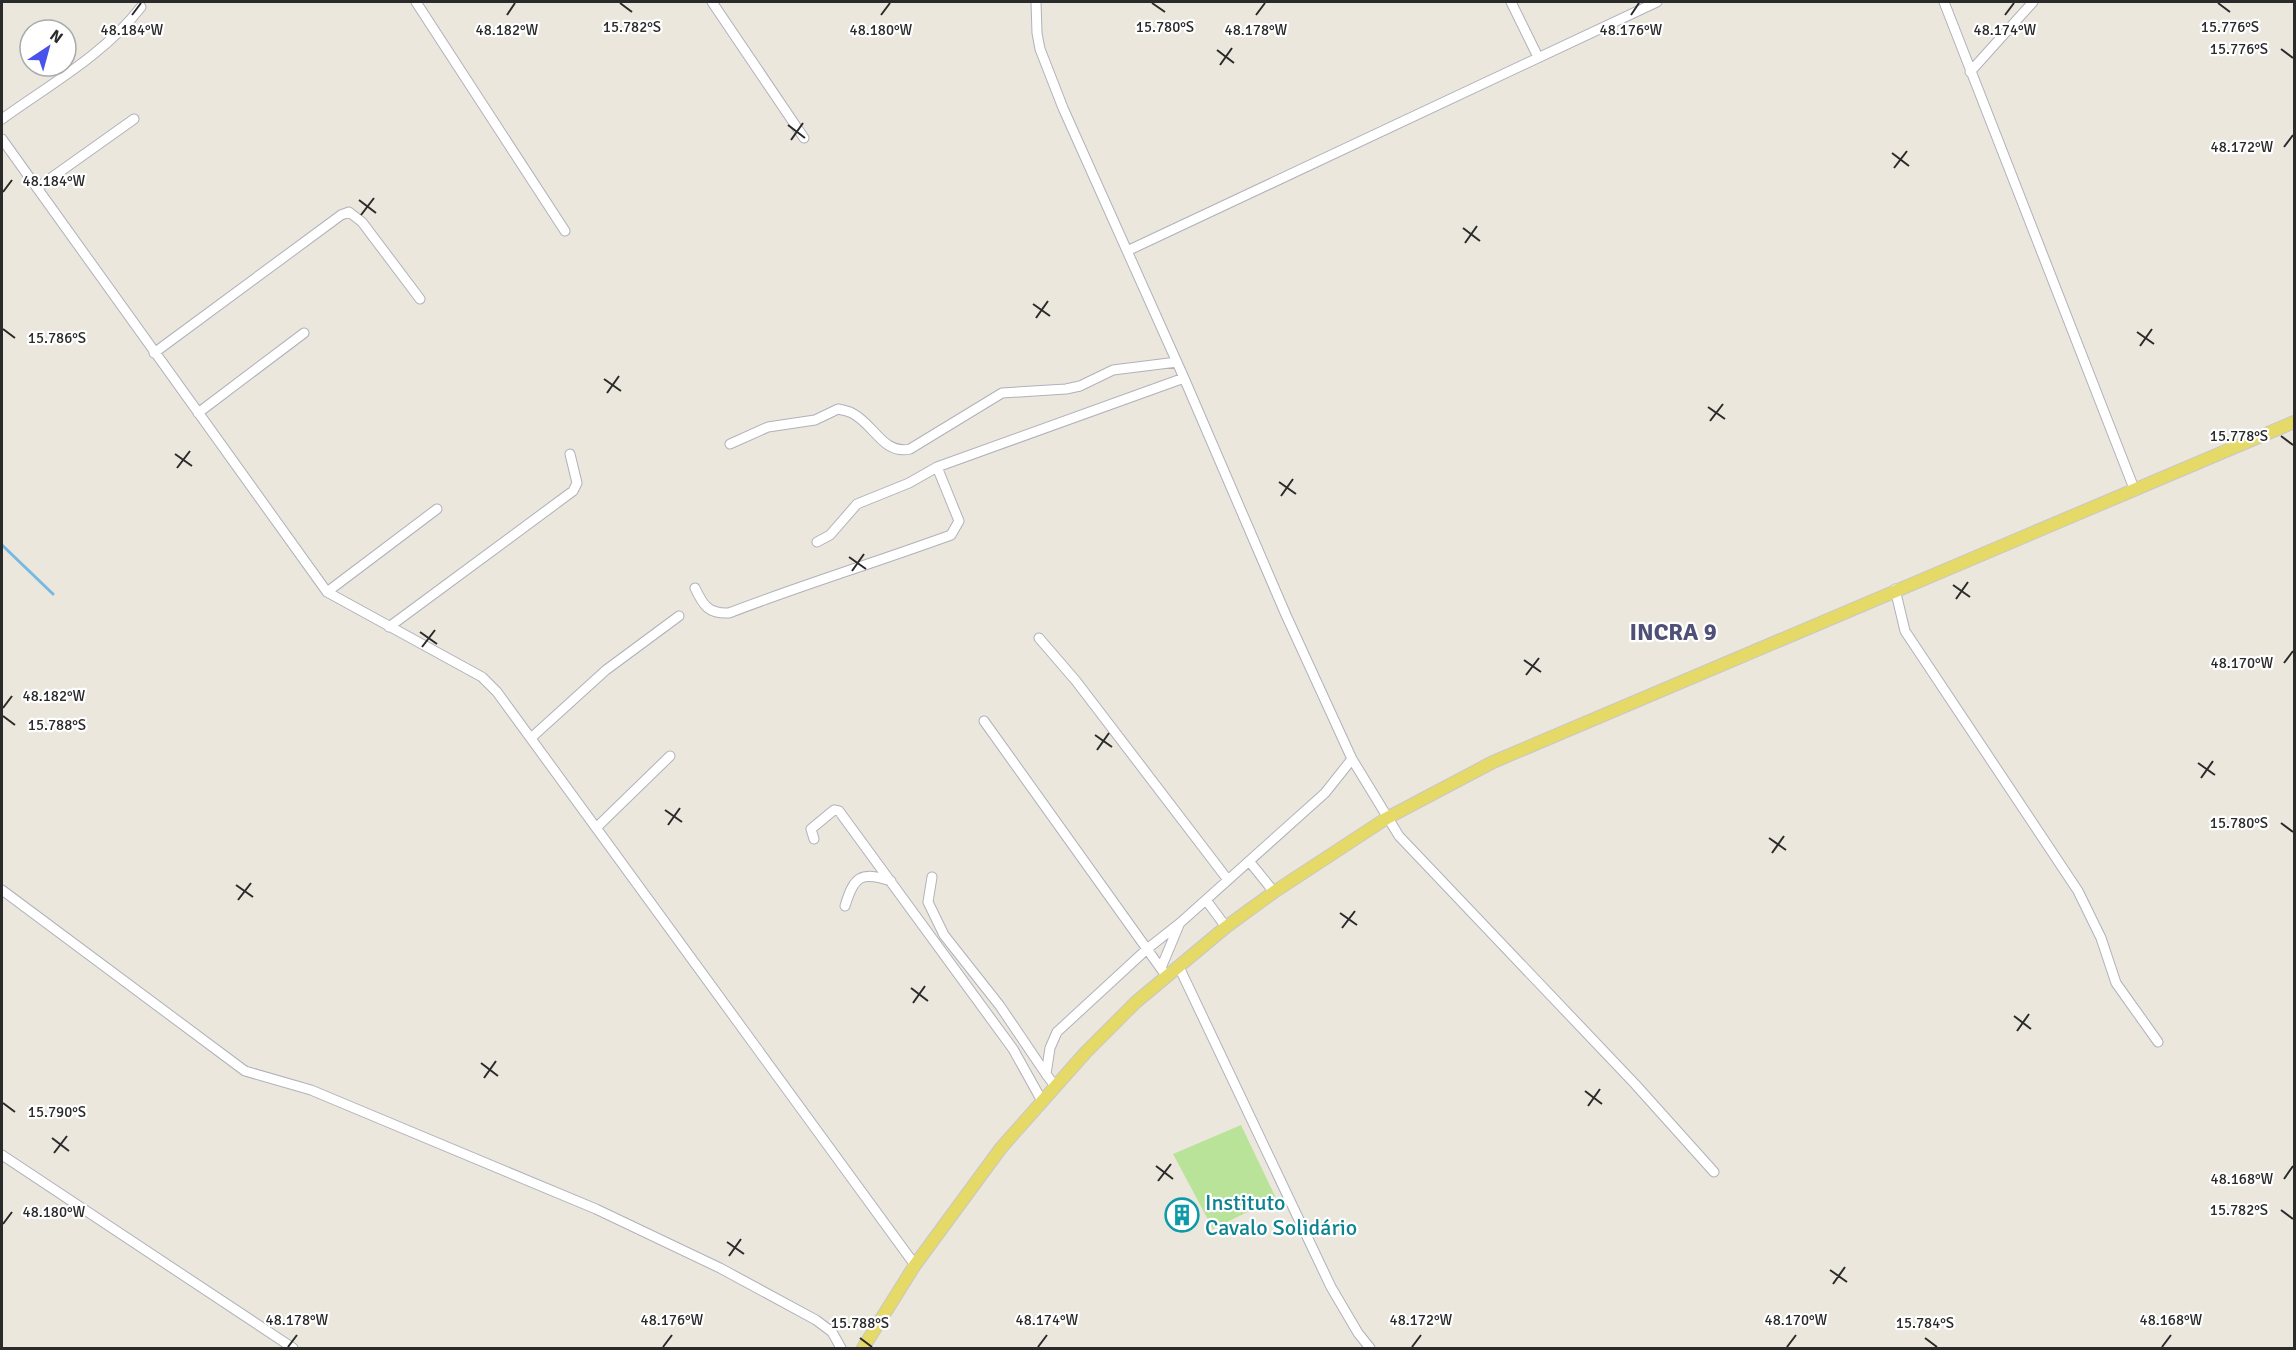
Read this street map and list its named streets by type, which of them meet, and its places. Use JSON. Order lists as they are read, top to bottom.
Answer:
{
  "districts": ["INCRA 9"],
  "places": {
    "building": ["Instituto Cavalo Solidário"]
  },
  "north": "top right",
  "coordinates": [
    "15.776°S",
    "15.782°S",
    "15.780°S",
    "48.184°W",
    "48.180°W",
    "48.174°W",
    "48.182°W",
    "48.178°W",
    "48.176°W",
    "48.172°W",
    "15.786°S",
    "15.778°S",
    "48.170°W",
    "15.788°S",
    "15.790°S",
    "48.168°W",
    "15.784°S"
  ]
}
